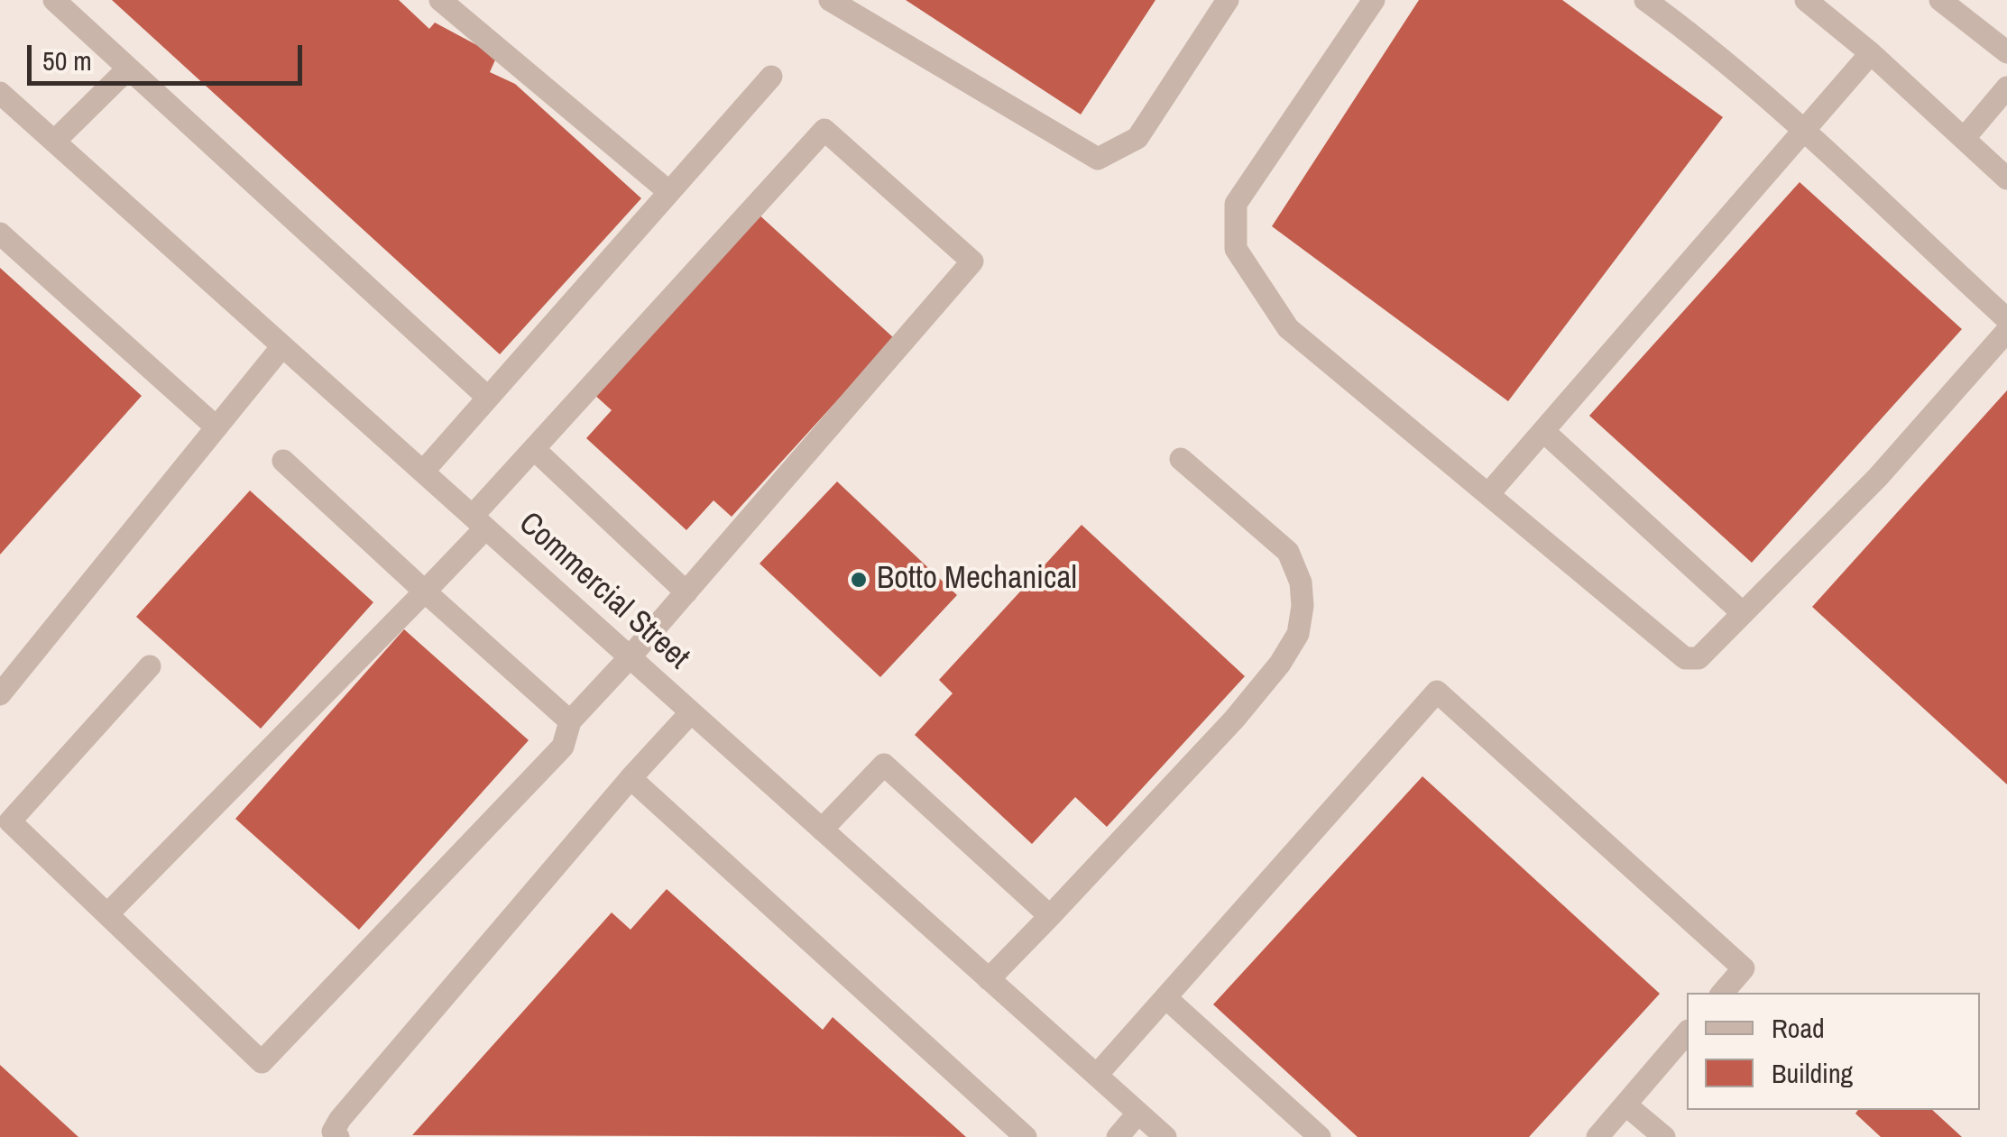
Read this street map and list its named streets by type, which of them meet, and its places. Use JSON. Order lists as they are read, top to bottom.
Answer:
{
  "streets": {
    "street": ["Commercial Street"]
  },
  "places": ["Botto Mechanical"],
  "legend": ["Road", "Building"],
  "scale_bar": "50 m"
}
